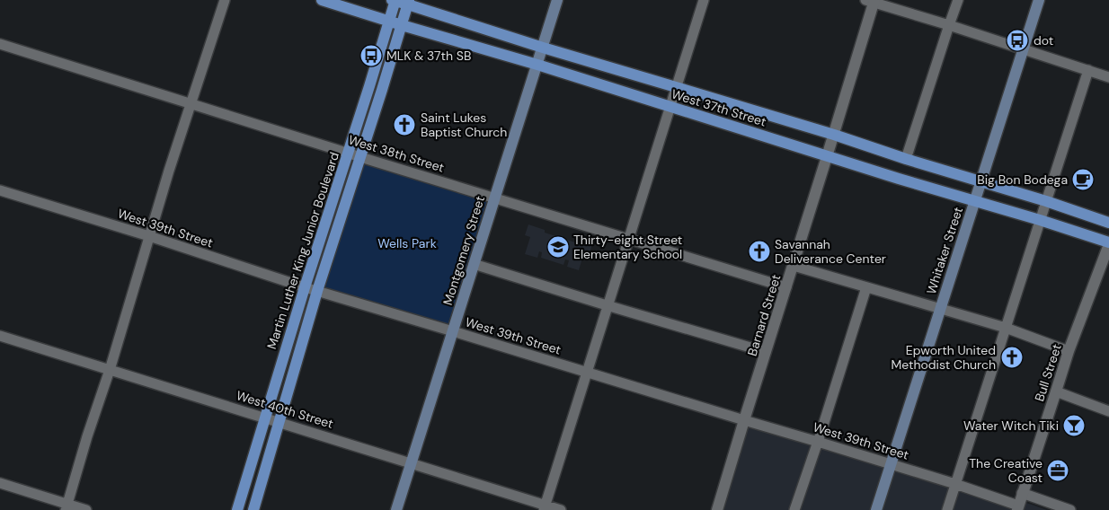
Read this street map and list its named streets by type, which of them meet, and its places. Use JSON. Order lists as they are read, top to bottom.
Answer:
{
  "streets": {
    "main road": [
      "West 37th Street",
      "Martin Luther King Junior Boulevard",
      "Montgomery Street",
      "Whitaker Street"
    ],
    "street": [
      "West 38th Street",
      "West 39th Street",
      "Barnard Street",
      "Bull Street",
      "West 40th Street"
    ]
  },
  "crossings": [
    ["West 37th Street", "Martin Luther King Junior Boulevard"],
    ["West 37th Street", "Montgomery Street"],
    ["West 37th Street", "Whitaker Street"],
    ["West 37th Street", "Barnard Street"],
    ["West 37th Street", "Bull Street"],
    ["West 38th Street", "Martin Luther King Junior Boulevard"],
    ["West 38th Street", "Montgomery Street"],
    ["West 38th Street", "Barnard Street"],
    ["West 39th Street", "Martin Luther King Junior Boulevard"],
    ["West 39th Street", "Montgomery Street"],
    ["West 39th Street", "Whitaker Street"],
    ["West 39th Street", "Barnard Street"],
    ["West 39th Street", "Bull Street"],
    ["Martin Luther King Junior Boulevard", "West 40th Street"],
    ["Montgomery Street", "West 40th Street"]
  ],
  "parks": ["Wells Park"],
  "places": {
    "bus stop": ["dot", "MLK & 37th SB"],
    "church": ["Saint Lukes Baptist Church", "Savannah Deliverance Center", "Epworth United Methodist Church"],
    "cafe": ["Big Bon Bodega"],
    "school or university": ["Thirty-eight Street Elementary School"],
    "bar": ["Water Witch Tiki"],
    "office": ["The Creative Coast"]
  }
}
